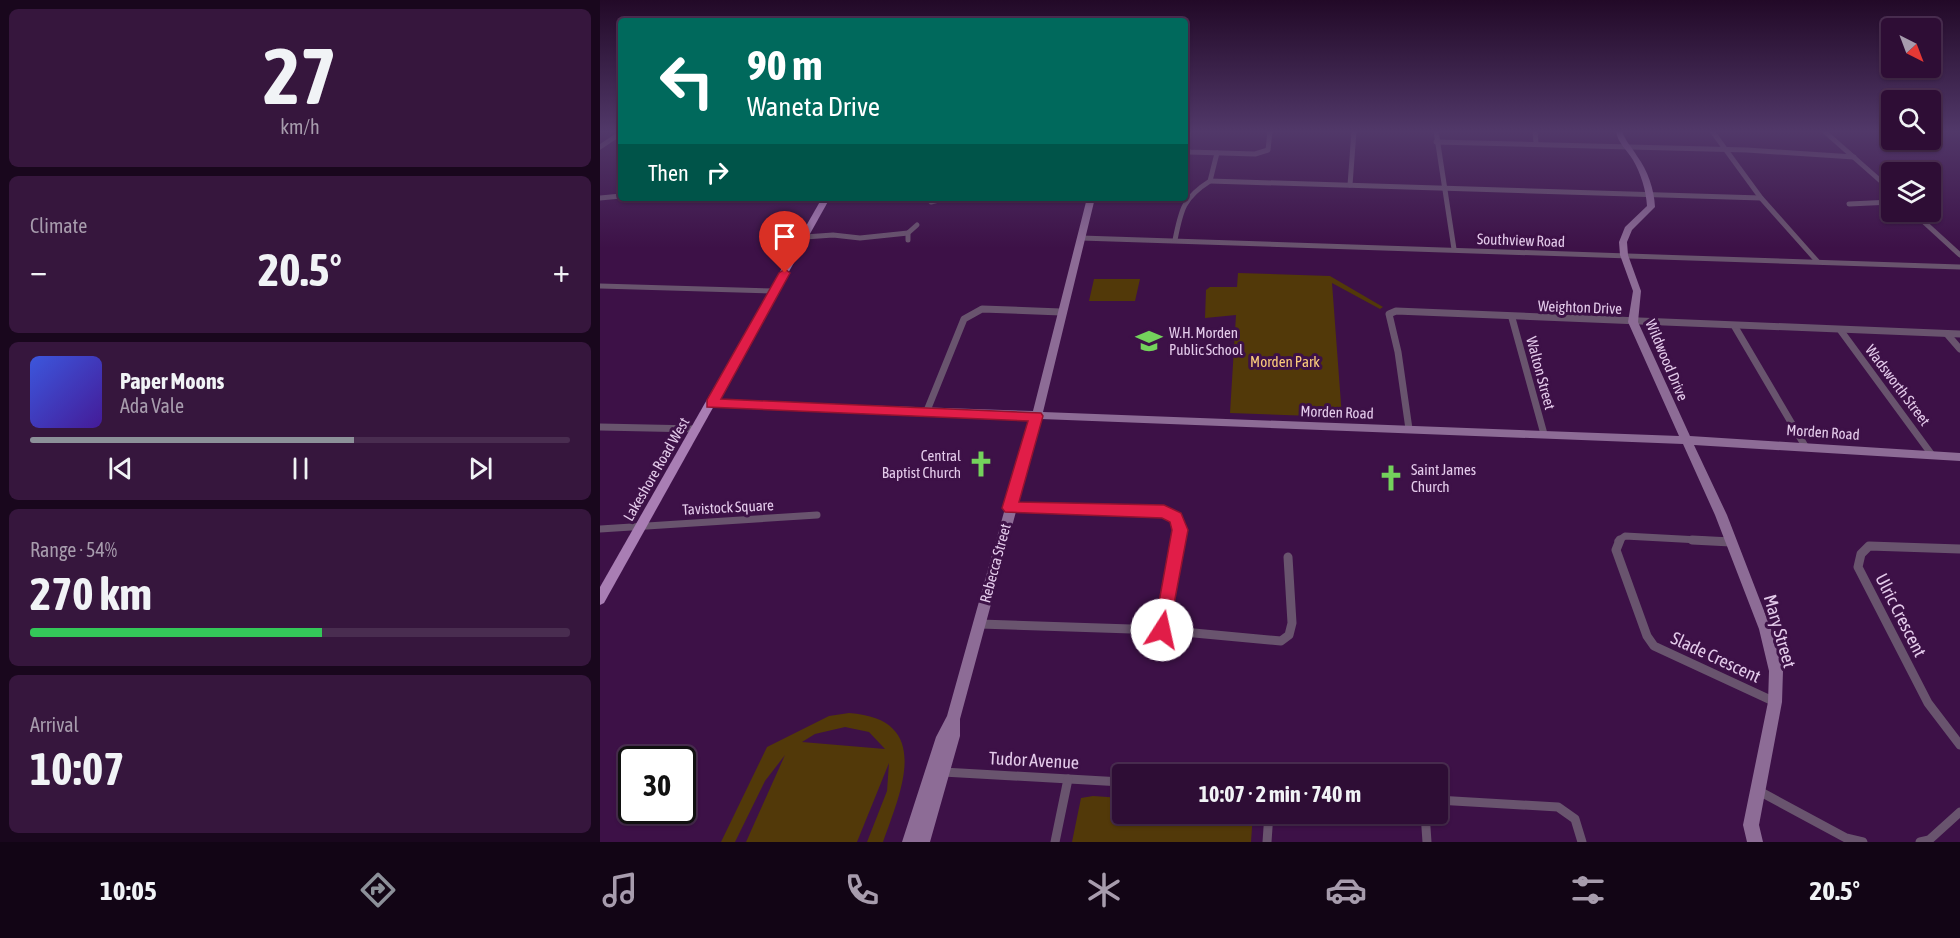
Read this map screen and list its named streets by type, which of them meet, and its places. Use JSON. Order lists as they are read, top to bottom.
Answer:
{
  "streets": {
    "main road": ["Lakeshore Road West"],
    "street": [
      "Southview Road",
      "Weighton Drive",
      "Wildwood Drive",
      "Walton Street",
      "Wadsworth Street",
      "Morden Road",
      "Tavistock Square",
      "Rebecca Street",
      "Ulric Crescent",
      "Mary Street",
      "Slade Crescent",
      "Tudor Avenue"
    ]
  },
  "crossings": [
    ["Southview Road", "Wildwood Drive"],
    ["Southview Road", "Rebecca Street"],
    ["Weighton Drive", "Wildwood Drive"],
    ["Weighton Drive", "Walton Street"],
    ["Weighton Drive", "Wadsworth Street"],
    ["Weighton Drive", "Morden Road"],
    ["Wildwood Drive", "Morden Road"],
    ["Wildwood Drive", "Mary Street"],
    ["Walton Street", "Morden Road"],
    ["Wadsworth Street", "Morden Road"],
    ["Morden Road", "Lakeshore Road West"],
    ["Morden Road", "Rebecca Street"],
    ["Morden Road", "Mary Street"],
    ["Lakeshore Road West", "Tavistock Square"],
    ["Rebecca Street", "Tudor Avenue"],
    ["Mary Street", "Slade Crescent"]
  ],
  "parks": ["Morden Park"],
  "places": {
    "school or university": ["W.H. Morden Public School"],
    "church": ["Central Baptist Church", "Saint James Church"]
  },
  "north": "bottom right",
  "page": {
    "tile": [
      ["27", "km/h"],
      "Climate",
      ["Range · 54%", "270 km"],
      ["Arrival", "10:07"]
    ],
    "turn": ["90 m", "Waneta Drive"],
    "then": "Then",
    "heat": ["−", "20.5°", "+"],
    "song": ["Paper Moons", "Ada Vale"],
    "limit": "30",
    "trip": "10:07 · 2 min · 740 m",
    "tabs": ["10:05", "20.5°"]
  }
}
